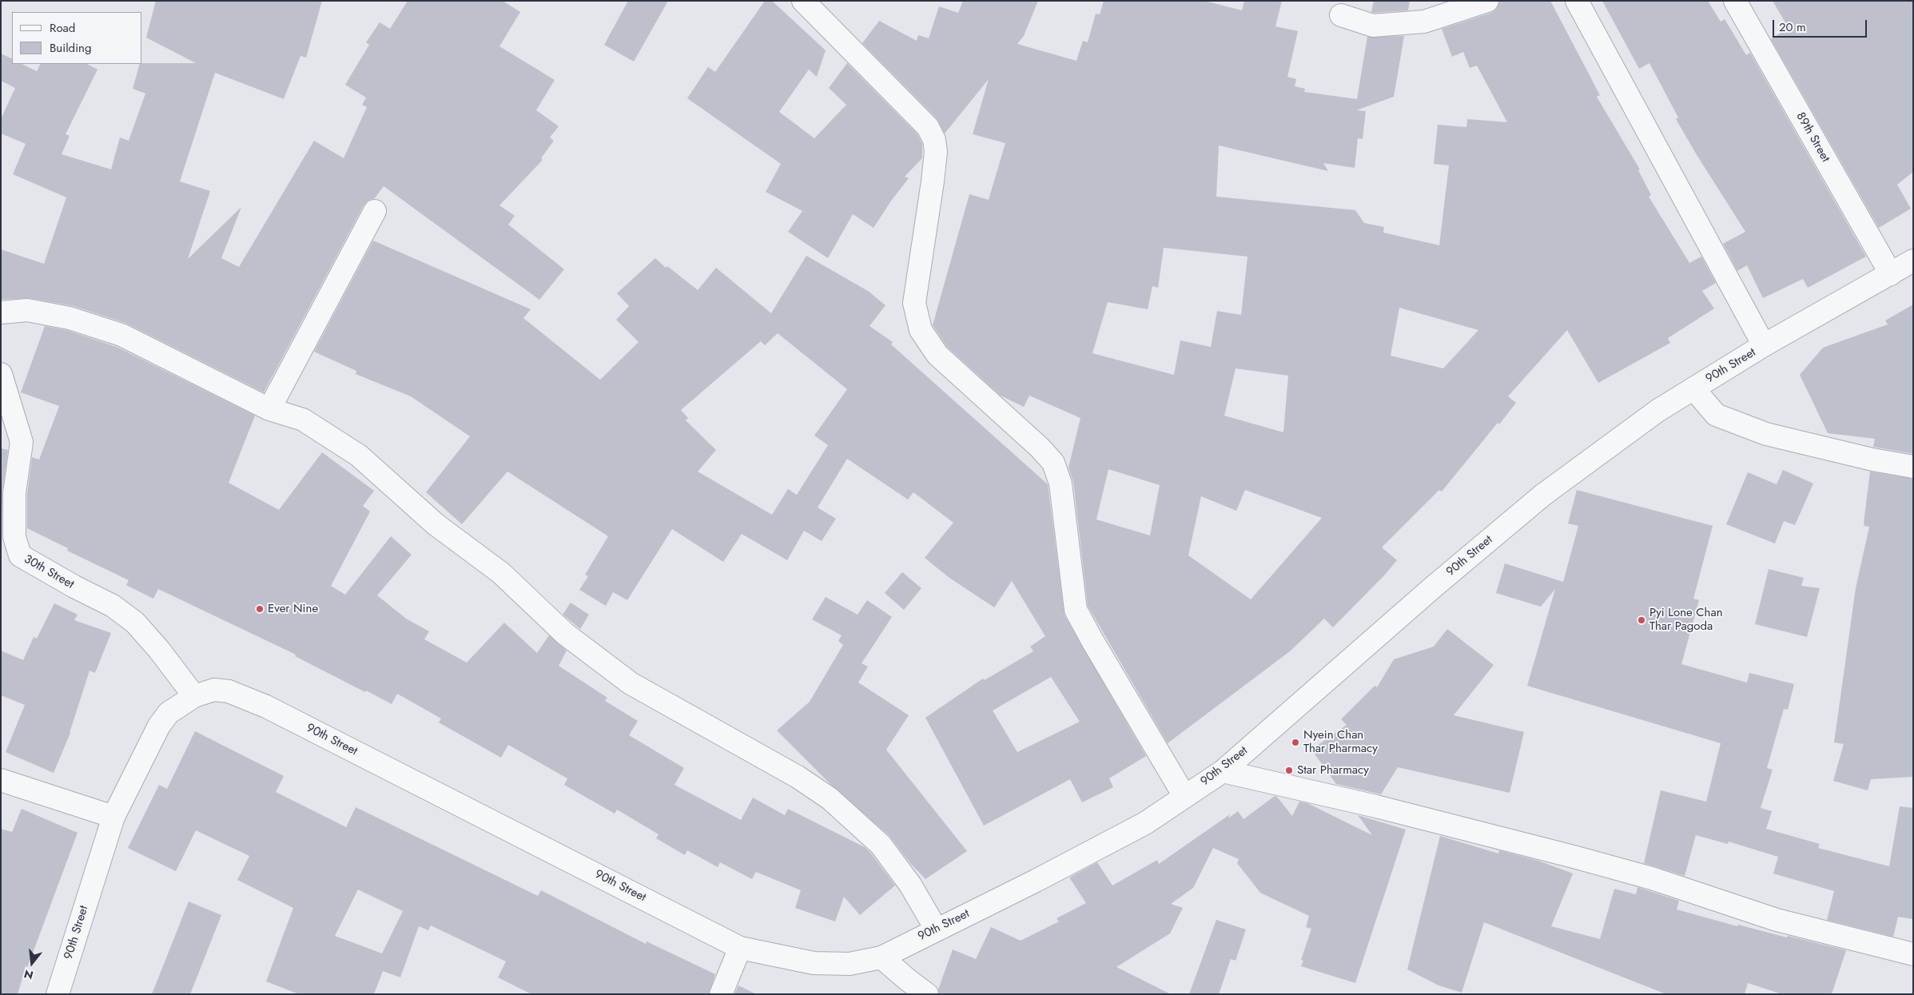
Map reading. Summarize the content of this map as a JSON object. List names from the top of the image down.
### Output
{
  "streets": {
    "street": ["89th Street", "90th Street", "30th Street"]
  },
  "crossings": [
    ["89th Street", "90th Street"],
    ["90th Street", "30th Street"]
  ],
  "places": [
    "Ever Nine",
    "Pyi Lone Chan Thar Pagoda",
    "Nyein Chan Thar Pharmacy",
    "Star Pharmacy"
  ],
  "legend": ["Road", "Building"],
  "scale_bar": "20 m",
  "north": "bottom"
}
